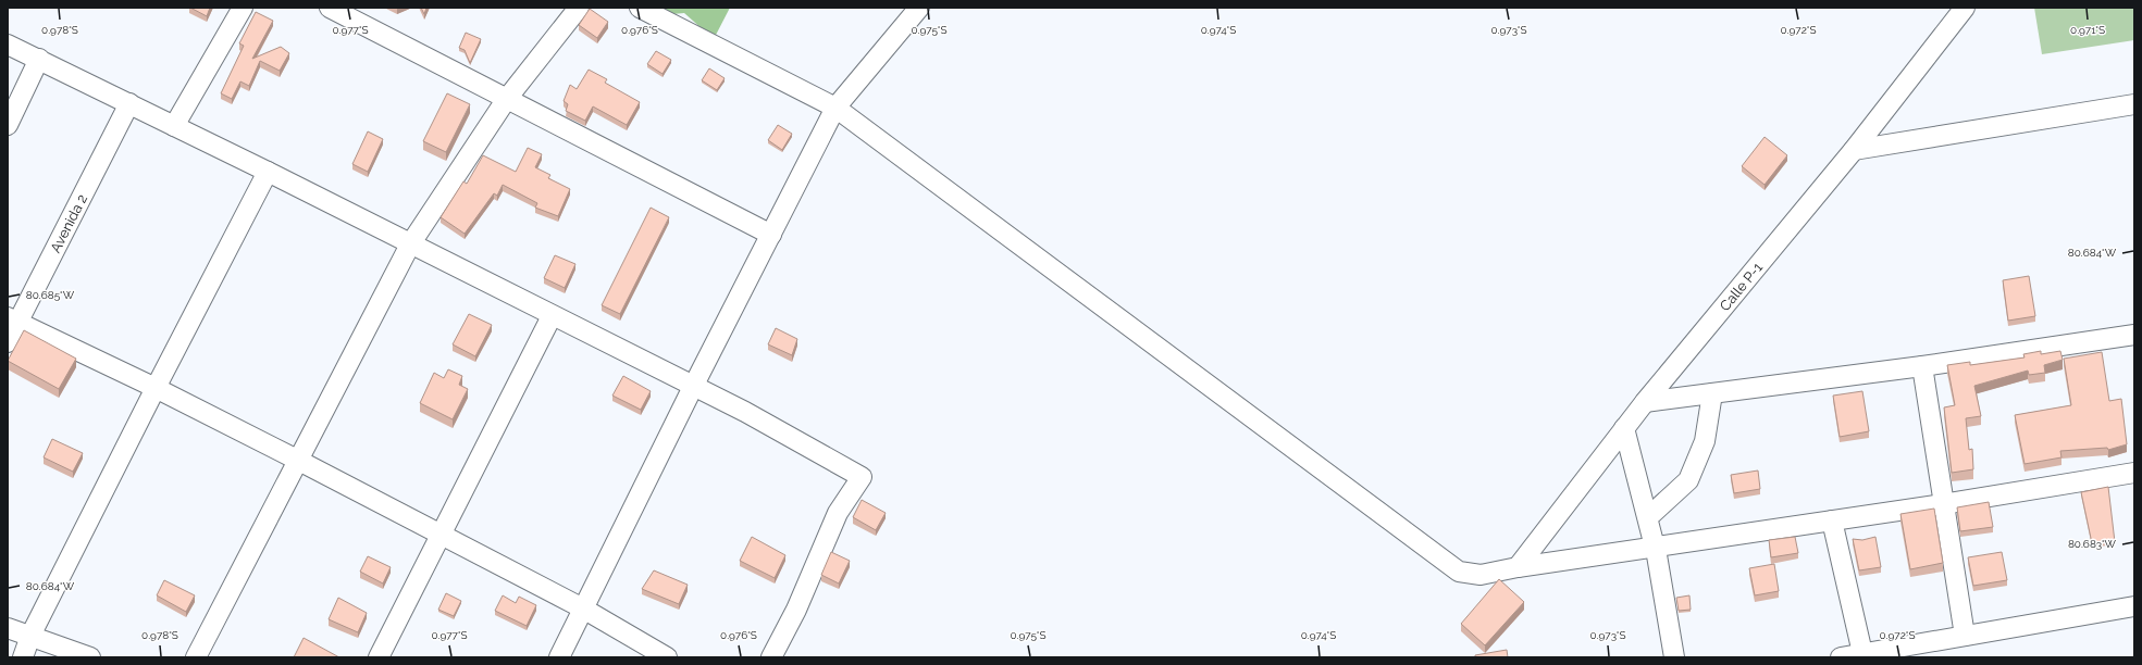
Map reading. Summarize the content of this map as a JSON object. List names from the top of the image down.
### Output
{
  "streets": {
    "street": ["Avenida 2", "Calle P-1"]
  },
  "coordinates": [
    "0.978°S",
    "0.977°S",
    "0.976°S",
    "0.975°S",
    "0.974°S",
    "0.973°S",
    "0.972°S",
    "0.971°S",
    "80.684°W",
    "80.685°W",
    "80.683°W"
  ]
}
